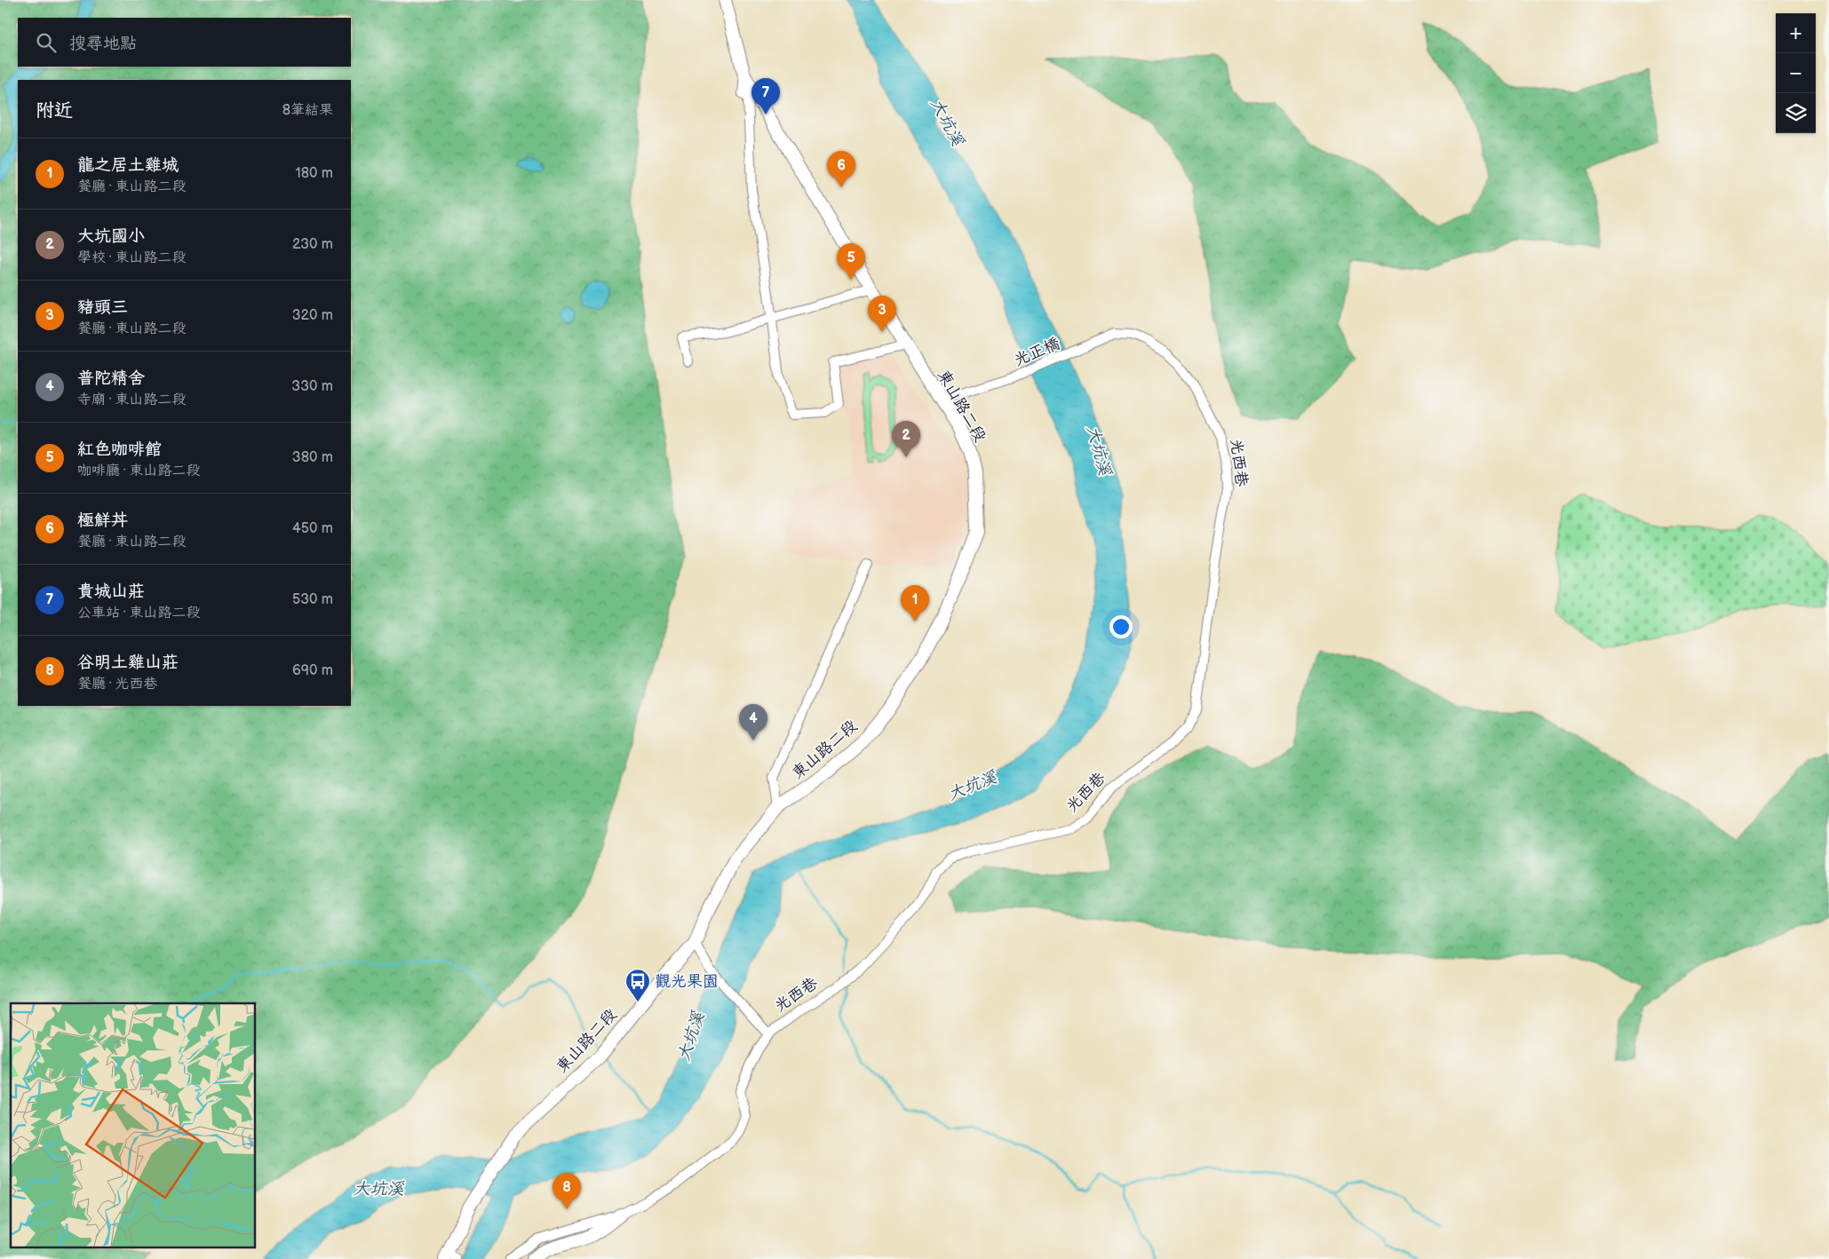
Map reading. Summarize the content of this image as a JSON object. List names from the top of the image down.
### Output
{
  "streets": {
    "main road": ["東山路二段", "光西巷"],
    "street": ["光正橋"]
  },
  "crossings": [
    ["光正橋", "東山路二段"],
    ["光正橋", "光西巷"]
  ],
  "water": ["大坑溪"],
  "places": {
    "bus stop": ["觀光果園"]
  },
  "page": {
    "map_buttons": ["+", "−"],
    "search": "搜尋地點",
    "pins": [
      "7",
      "6",
      "5",
      "3",
      "2",
      "1",
      "4",
      "8"
    ],
    "heading": ["附近", "8筆結果"],
    "list": [
      {
        "mark": "1",
        "name": "龍之居土雞城",
        "note": "餐廳 · 東山路二段",
        "value": "180 m"
      },
      {
        "mark": "2",
        "name": "大坑國小",
        "note": "學校 · 東山路二段",
        "value": "230 m"
      },
      {
        "mark": "3",
        "name": "豬頭三",
        "note": "餐廳 · 東山路二段",
        "value": "320 m"
      },
      {
        "mark": "4",
        "name": "普陀精舍",
        "note": "寺廟 · 東山路二段",
        "value": "330 m"
      },
      {
        "mark": "5",
        "name": "紅色咖啡館",
        "note": "咖啡廳 · 東山路二段",
        "value": "380 m"
      },
      {
        "mark": "6",
        "name": "極鮮丼",
        "note": "餐廳 · 東山路二段",
        "value": "450 m"
      },
      {
        "mark": "7",
        "name": "貴城山莊",
        "note": "公車站 · 東山路二段",
        "value": "530 m"
      },
      {
        "mark": "8",
        "name": "谷明土雞山莊",
        "note": "餐廳 · 光西巷",
        "value": "690 m"
      }
    ]
  }
}
